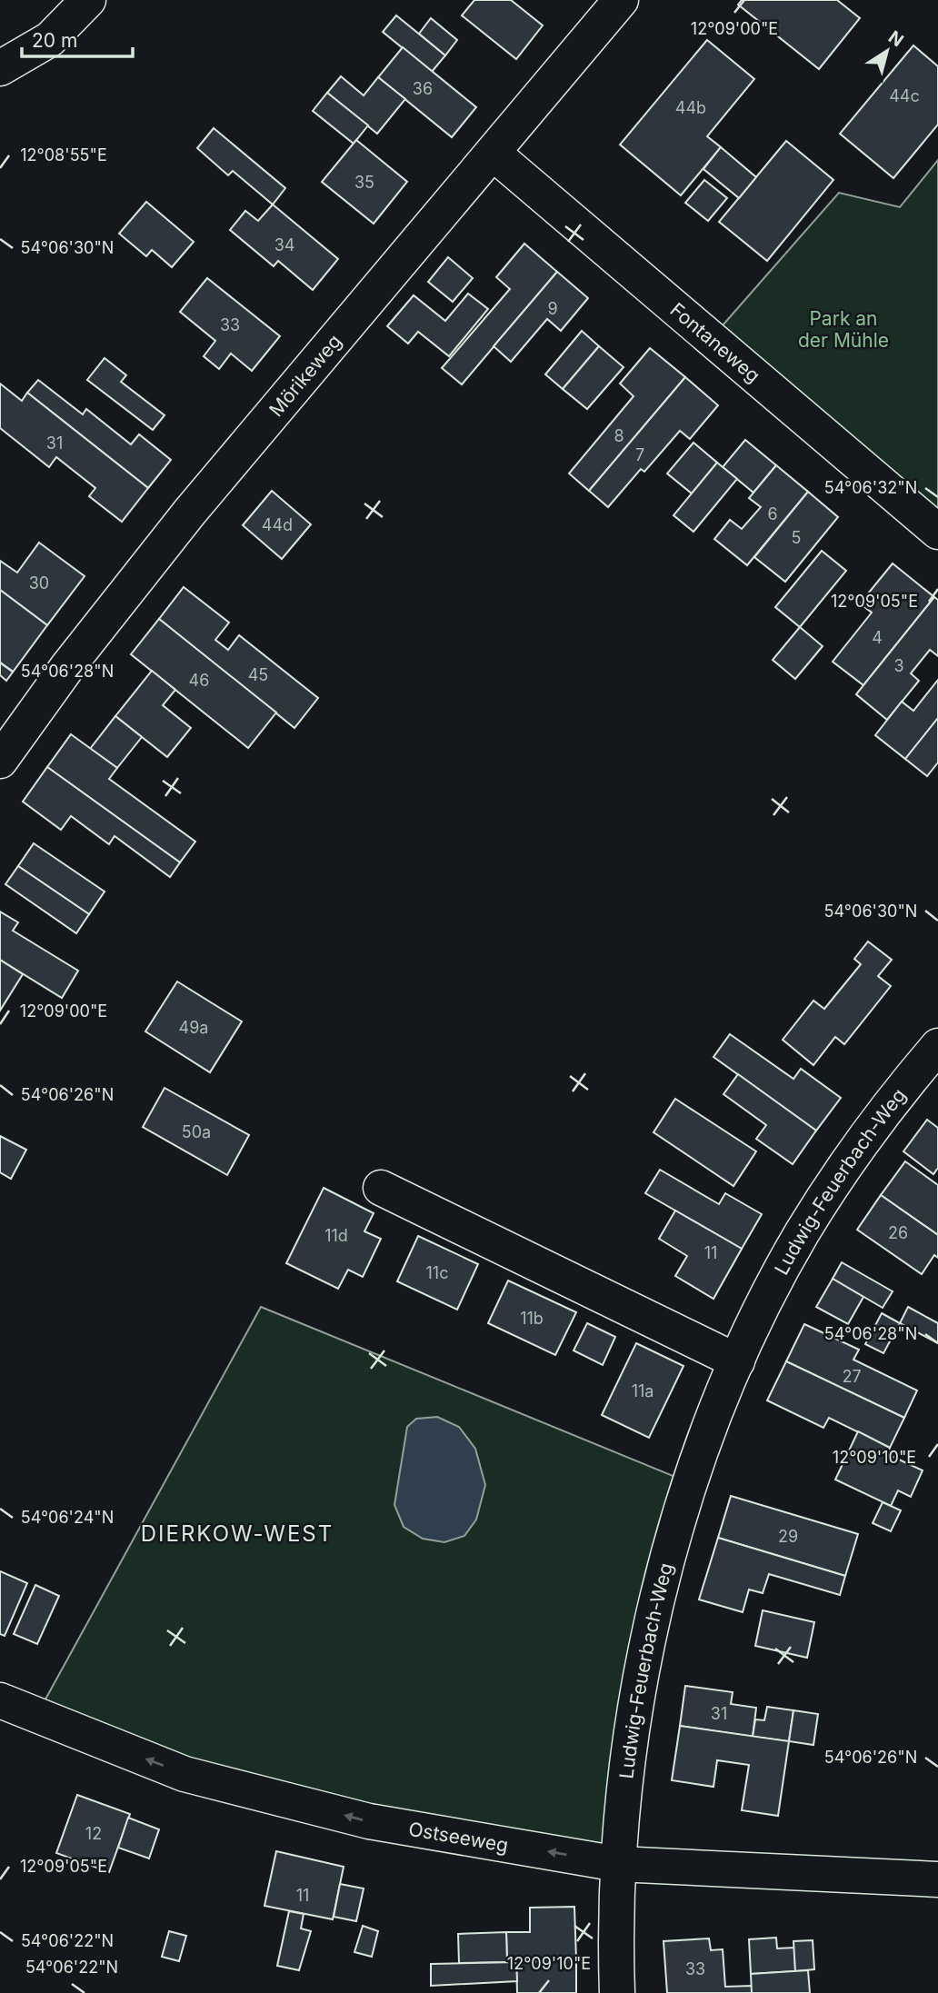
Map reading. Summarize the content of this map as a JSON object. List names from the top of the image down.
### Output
{
  "streets": {
    "street": [
      "Fontaneweg",
      "Mörikeweg",
      "Ludwig-Feuerbach-Weg",
      "Ostseeweg"
    ]
  },
  "crossings": [
    ["Fontaneweg", "Mörikeweg"],
    ["Ludwig-Feuerbach-Weg", "Ostseeweg"]
  ],
  "one_way": ["Ostseeweg"],
  "districts": ["DIERKOW-WEST"],
  "parks": ["Park an der Mühle"],
  "house_numbers": [
    "36",
    "44c",
    "44b",
    "35",
    "34",
    "9",
    "33",
    "8",
    "31",
    "7",
    "6",
    "44d",
    "5",
    "30",
    "4",
    "3",
    "45",
    "46",
    "49a",
    "50a",
    "26",
    "11d",
    "11",
    "11c",
    "11b",
    "27",
    "11a",
    "29",
    "31",
    "12",
    "11",
    "33"
  ],
  "scale_bar": "20 m",
  "north": "top right",
  "coordinates": [
    "12°09'00\"E",
    "12°08'55\"E",
    "54°06'30\"N",
    "54°06'32\"N",
    "12°09'05\"E",
    "54°06'28\"N",
    "54°06'26\"N",
    "12°09'10\"E",
    "54°06'24\"N",
    "54°06'22\"N"
  ]
}
